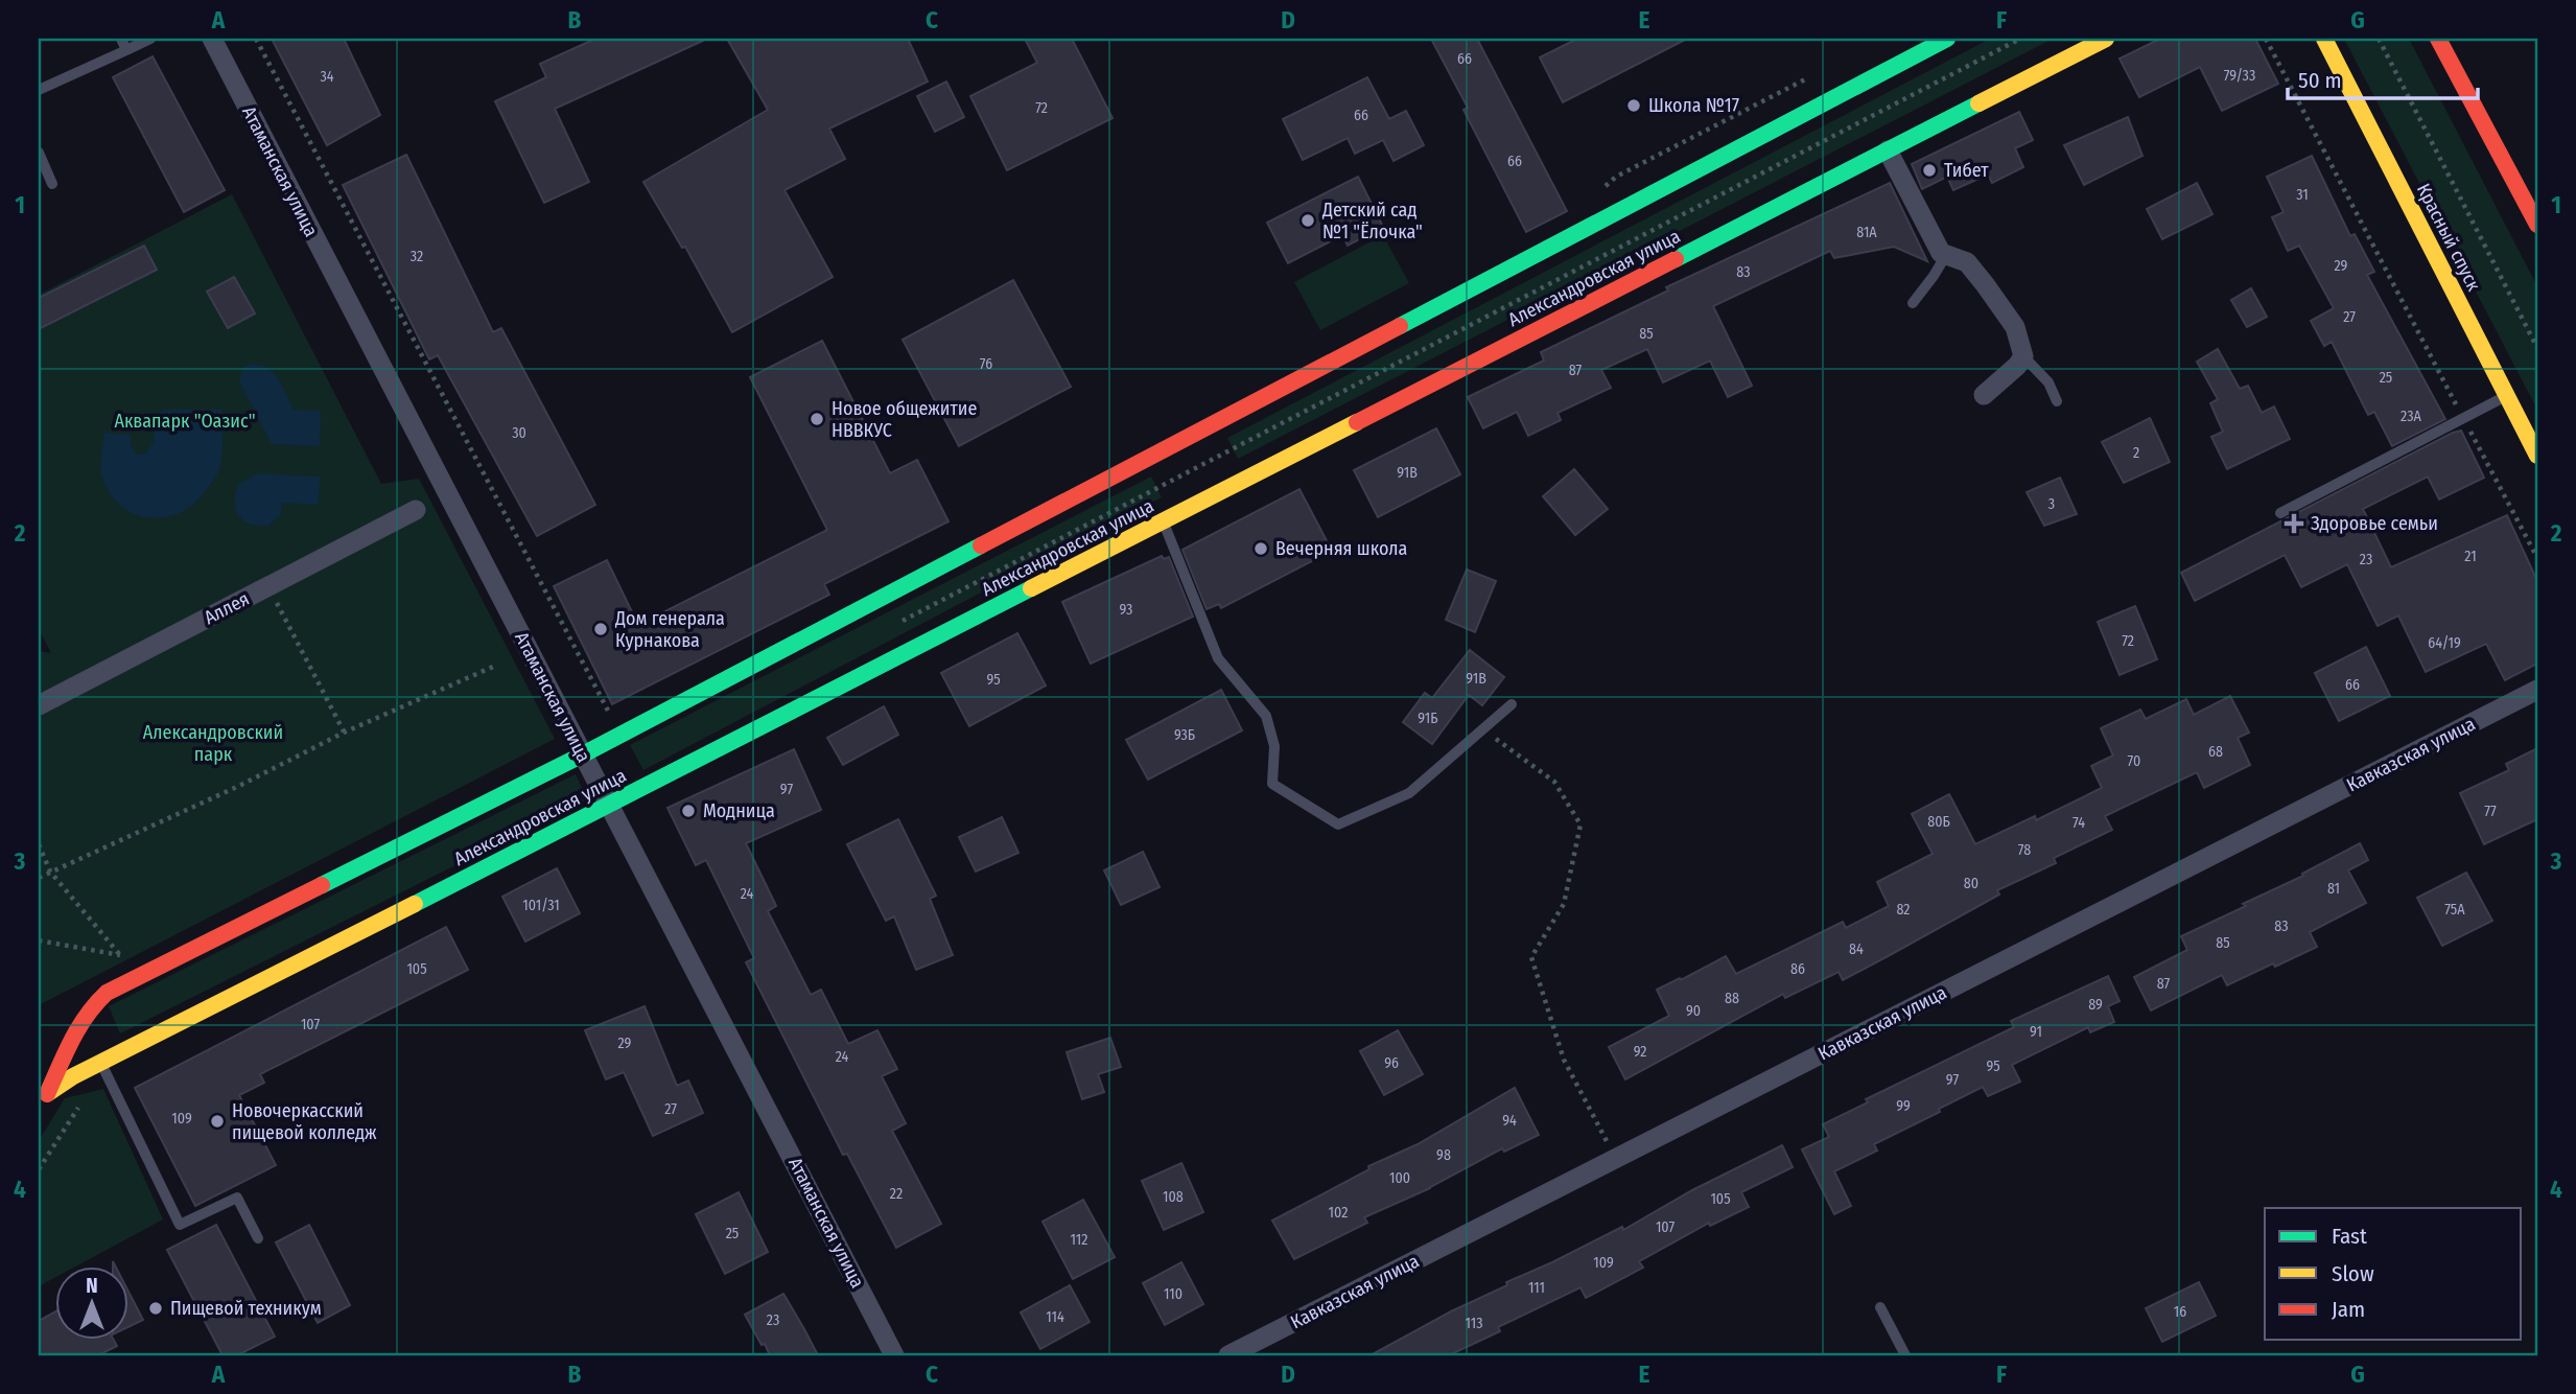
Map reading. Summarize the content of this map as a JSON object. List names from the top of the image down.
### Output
{
  "streets": {
    "street": [
      "Атаманская улица",
      "Красный спуск",
      "Александровская улица",
      "Аллея",
      "Кавказская улица"
    ]
  },
  "crossings": [
    ["Атаманская улица", "Александровская улица"]
  ],
  "parks": ["Аквапарк \"Оазис\"", "Александровский парк"],
  "places": {
    "other": [
      "Школа №17",
      "Тибет",
      "Детский сад №1 \"Ёлочка\"",
      "Новое общежитие НВВКУС",
      "Вечерняя школа",
      "Дом генерала Курнакова",
      "Модница",
      "Новочеркасский пищевой колледж",
      "Пищевой техникум"
    ],
    "health": ["Здоровье семьи"]
  },
  "house_numbers": [
    "66",
    "79/33",
    "34",
    "72",
    "66",
    "66",
    "31",
    "81А",
    "32",
    "29",
    "83",
    "27",
    "85",
    "76",
    "87",
    "25",
    "23А",
    "30",
    "2",
    "91В",
    "3",
    "21",
    "23",
    "93",
    "72",
    "64/19",
    "91В",
    "95",
    "66",
    "91Б",
    "93Б",
    "68",
    "70",
    "97",
    "77",
    "80Б",
    "74",
    "78",
    "80",
    "81",
    "24",
    "101/31",
    "82",
    "75А",
    "83",
    "85",
    "84",
    "105",
    "86",
    "87",
    "88",
    "89",
    "90",
    "107",
    "91",
    "29",
    "92",
    "24",
    "96",
    "95",
    "97",
    "99",
    "27",
    "109",
    "94",
    "98",
    "100",
    "22",
    "108",
    "105",
    "102",
    "107",
    "25",
    "112",
    "109",
    "111",
    "110",
    "16",
    "114",
    "23",
    "113"
  ],
  "legend": ["Fast", "Slow", "Jam"],
  "scale_bar": "50 m",
  "north": "top",
  "grid": {
    "columns": [
      "A",
      "B",
      "C",
      "D",
      "E",
      "F",
      "G"
    ],
    "rows": [
      "1",
      "2",
      "3",
      "4"
    ]
  }
}
